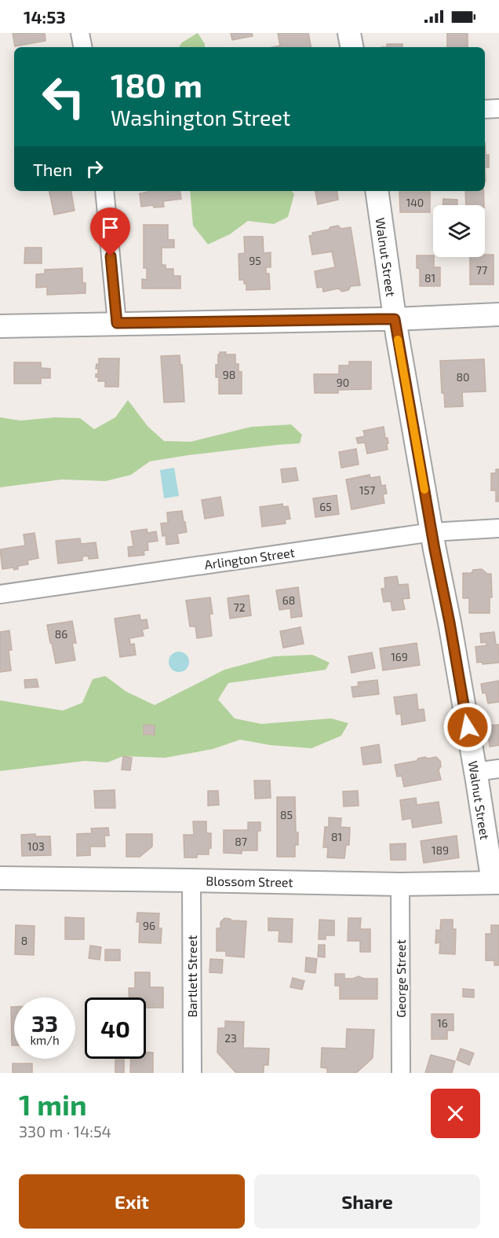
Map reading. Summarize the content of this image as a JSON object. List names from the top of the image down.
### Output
{
  "streets": {
    "street": [
      "Walnut Street",
      "Arlington Street",
      "Blossom Street",
      "Bartlett Street",
      "George Street"
    ]
  },
  "crossings": [
    ["Walnut Street", "Arlington Street"],
    ["Walnut Street", "Blossom Street"],
    ["Blossom Street", "Bartlett Street"],
    ["Blossom Street", "George Street"]
  ],
  "house_numbers": [
    "140",
    "95",
    "77",
    "81",
    "98",
    "80",
    "90",
    "157",
    "65",
    "68",
    "72",
    "86",
    "169",
    "85",
    "81",
    "87",
    "103",
    "189",
    "96",
    "8",
    "16",
    "23"
  ],
  "page": {
    "status": "14:53",
    "turn": ["180 m", "Washington Street"],
    "then": "Then",
    "speed": "33 km/h",
    "limit": "40",
    "heading": ["1 min", "330 m · 14:54"],
    "buttons": ["Exit", "Share"]
  }
}
